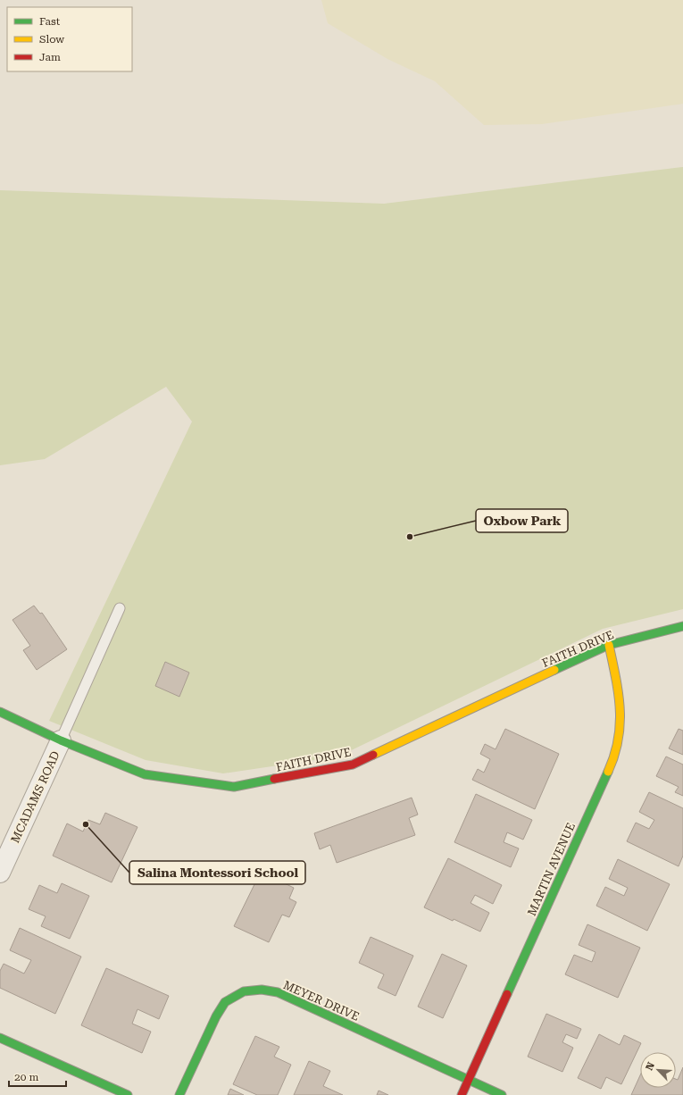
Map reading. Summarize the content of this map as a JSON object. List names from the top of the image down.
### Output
{
  "streets": {
    "street": [
      "FAITH DRIVE",
      "MCADAMS ROAD",
      "MARTIN AVENUE",
      "MEYER DRIVE"
    ]
  },
  "crossings": [
    ["FAITH DRIVE", "MCADAMS ROAD"],
    ["FAITH DRIVE", "MARTIN AVENUE"],
    ["MARTIN AVENUE", "MEYER DRIVE"]
  ],
  "places": ["Oxbow Park", "Salina Montessori School"],
  "legend": ["Fast", "Slow", "Jam"],
  "scale_bar": "20 m",
  "north": "top left"
}
